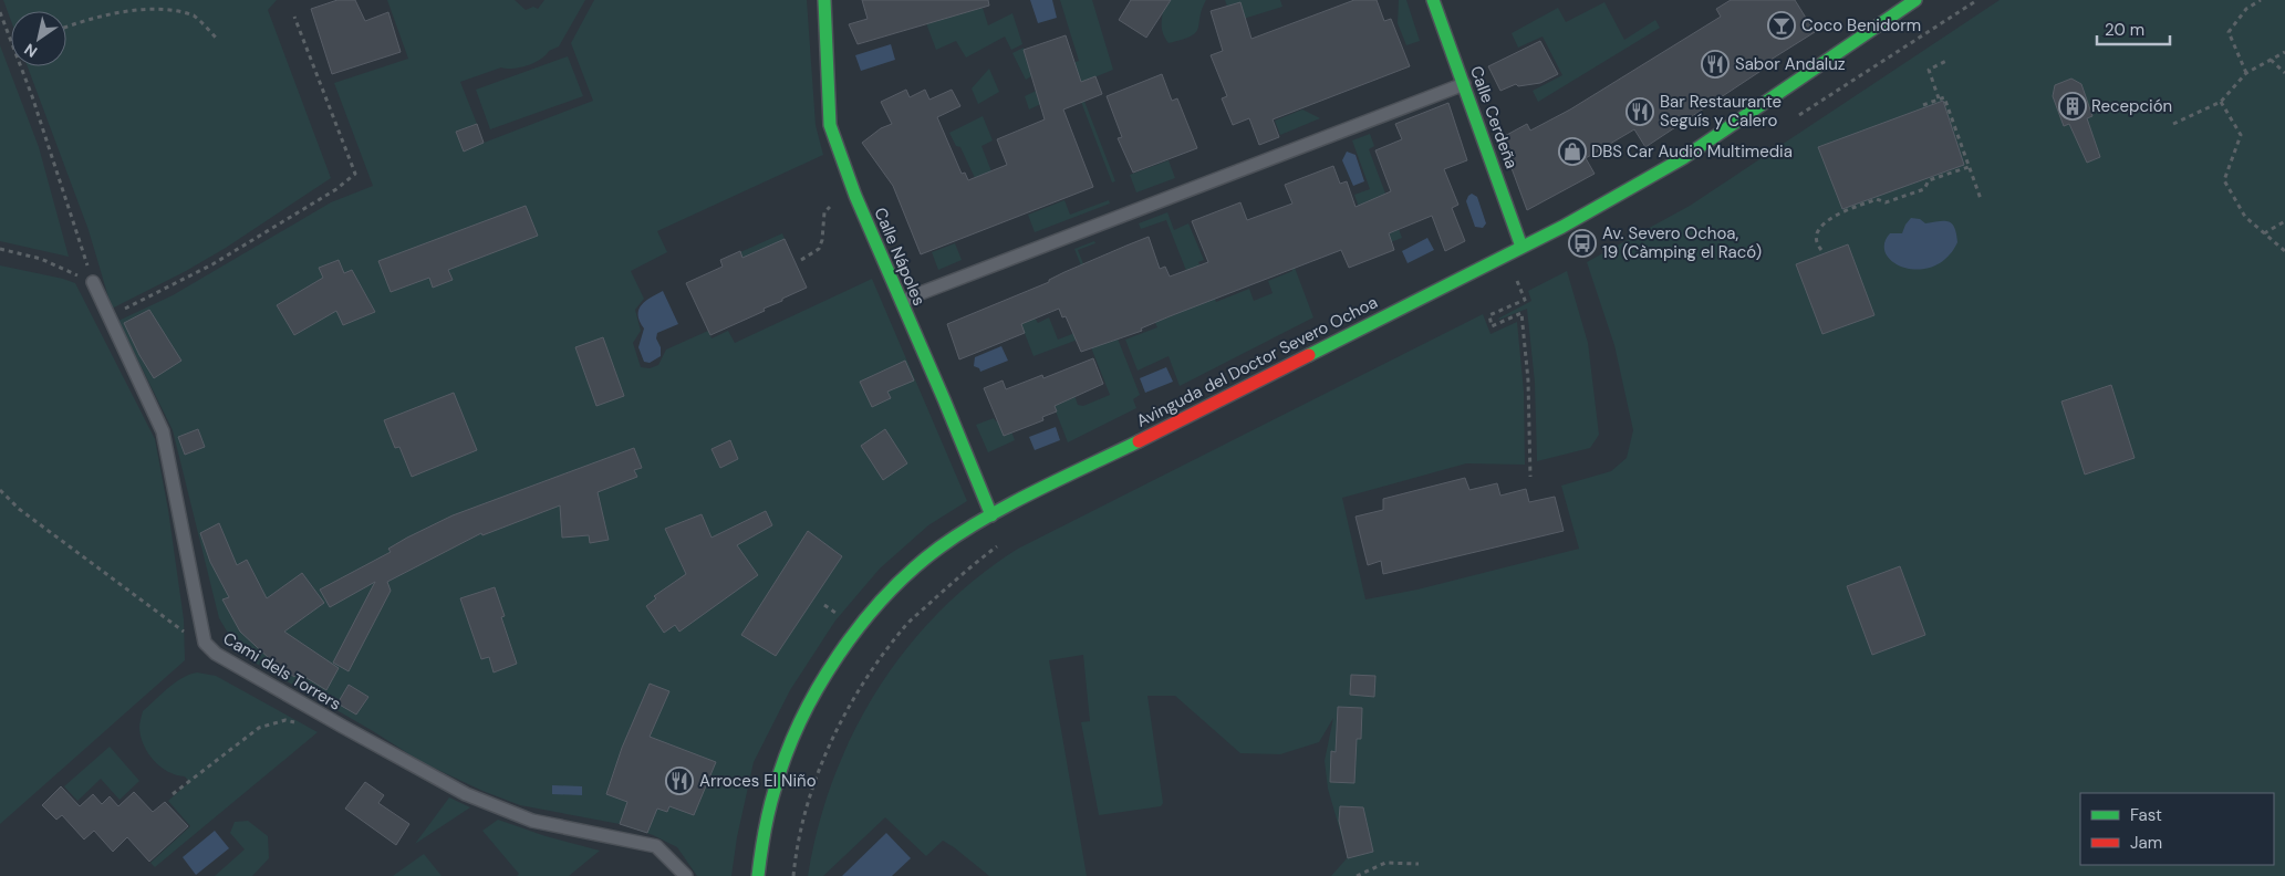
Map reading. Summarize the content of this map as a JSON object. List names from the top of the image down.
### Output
{
  "streets": {
    "street": ["Calle Cerdeña", "Calle Nápoles", "Avinguda del Doctor Severo Ochoa"],
    "lane": ["Cami dels Torrers"]
  },
  "crossings": [
    ["Calle Cerdeña", "Avinguda del Doctor Severo Ochoa"],
    ["Calle Nápoles", "Avinguda del Doctor Severo Ochoa"]
  ],
  "places": {
    "bar": ["Coco Benidorm"],
    "restaurant": ["Sabor Andaluz", "Bar Restaurante Seguís y Calero", "Arroces El Niño"],
    "building": ["Recepción"],
    "shop": ["DBS Car Audio Multimedia"],
    "bus stop": ["Av. Severo Ochoa, 19 (Càmping el Racó)"]
  },
  "legend": ["Fast", "Jam"],
  "scale_bar": "20 m",
  "north": "bottom left"
}
